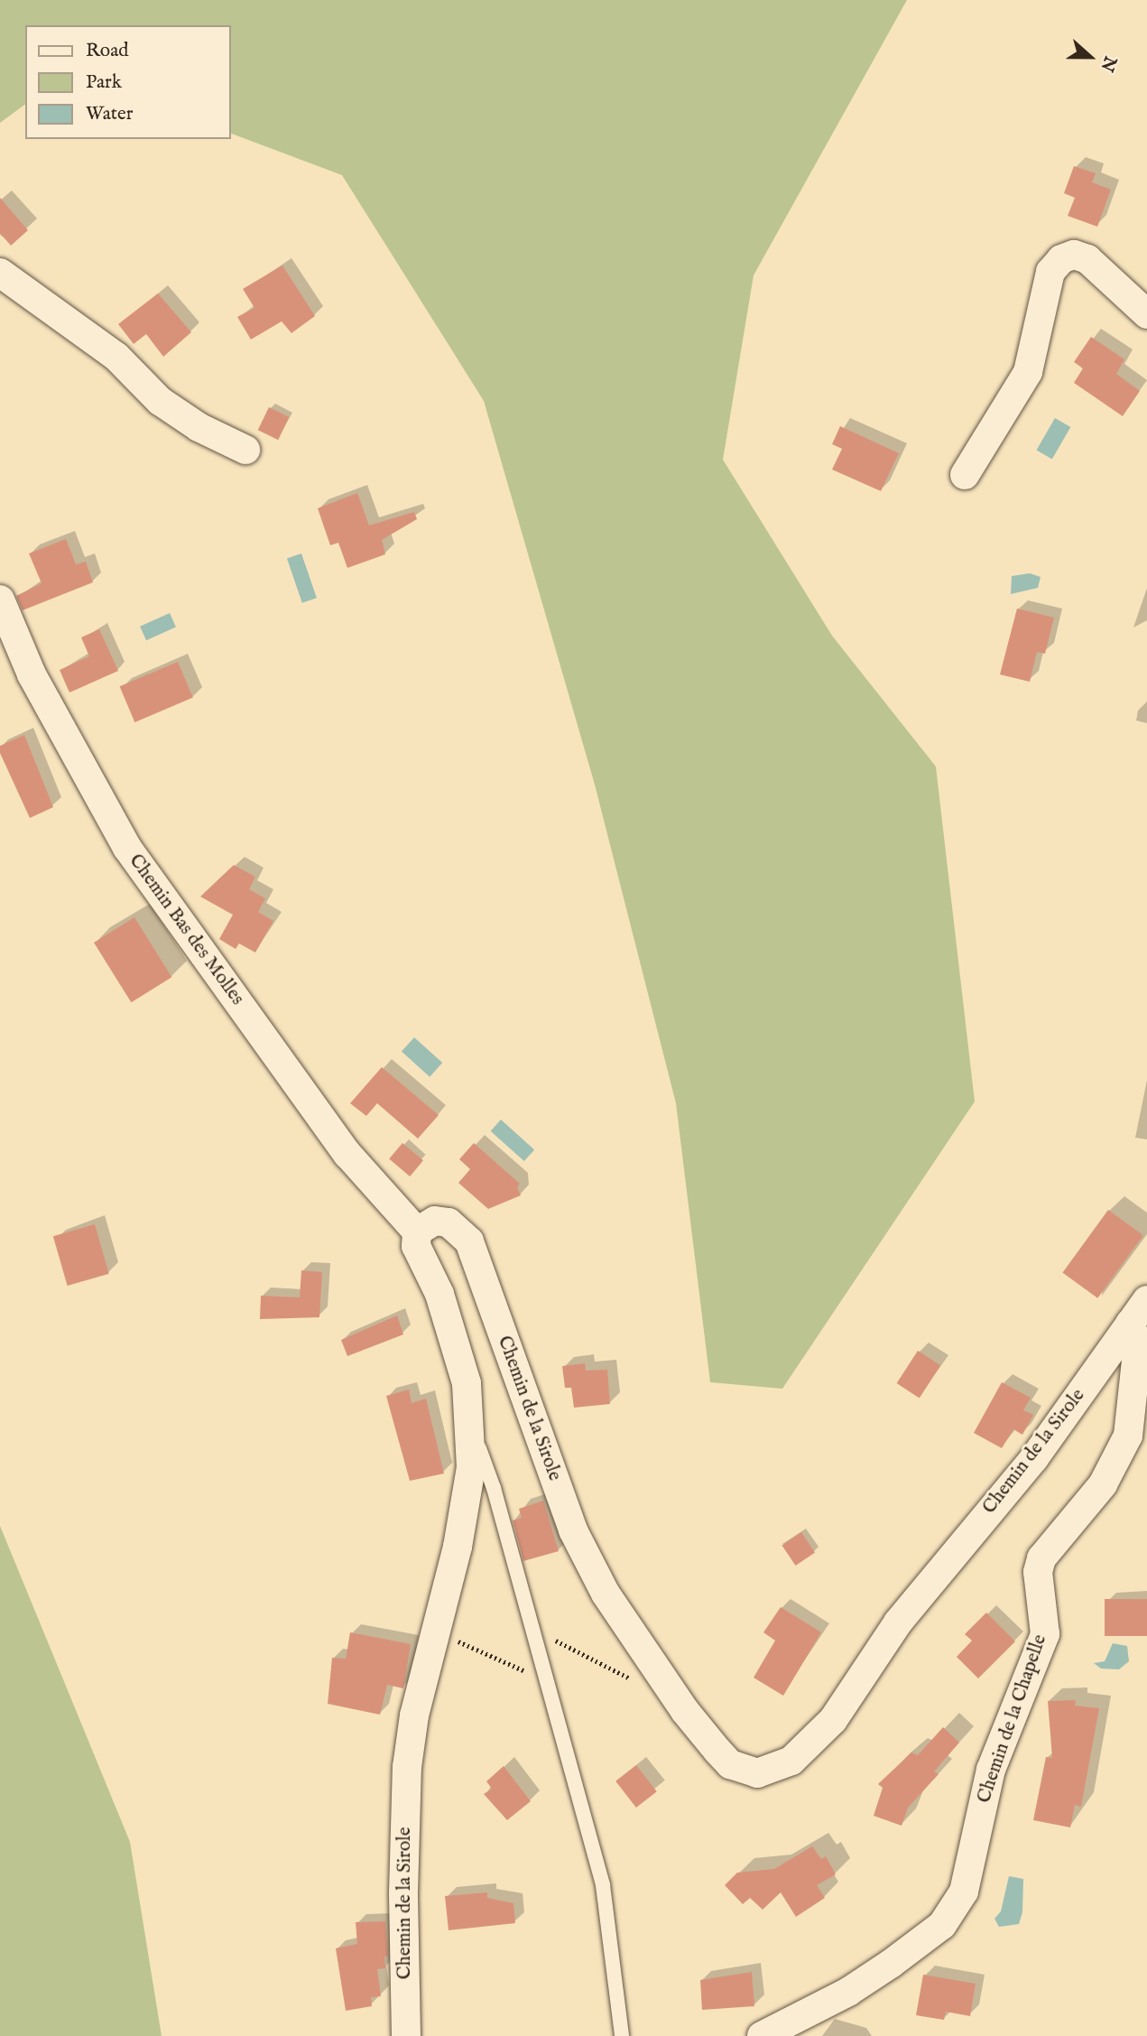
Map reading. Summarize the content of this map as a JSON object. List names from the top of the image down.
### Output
{
  "streets": {
    "street": ["Chemin Bas des Molles", "Chemin de la Sirole", "Chemin de la Chapelle"]
  },
  "crossings": [
    ["Chemin Bas des Molles", "Chemin de la Sirole"],
    ["Chemin de la Sirole", "Chemin de la Chapelle"]
  ],
  "legend": ["Road", "Park", "Water"],
  "north": "right"
}
